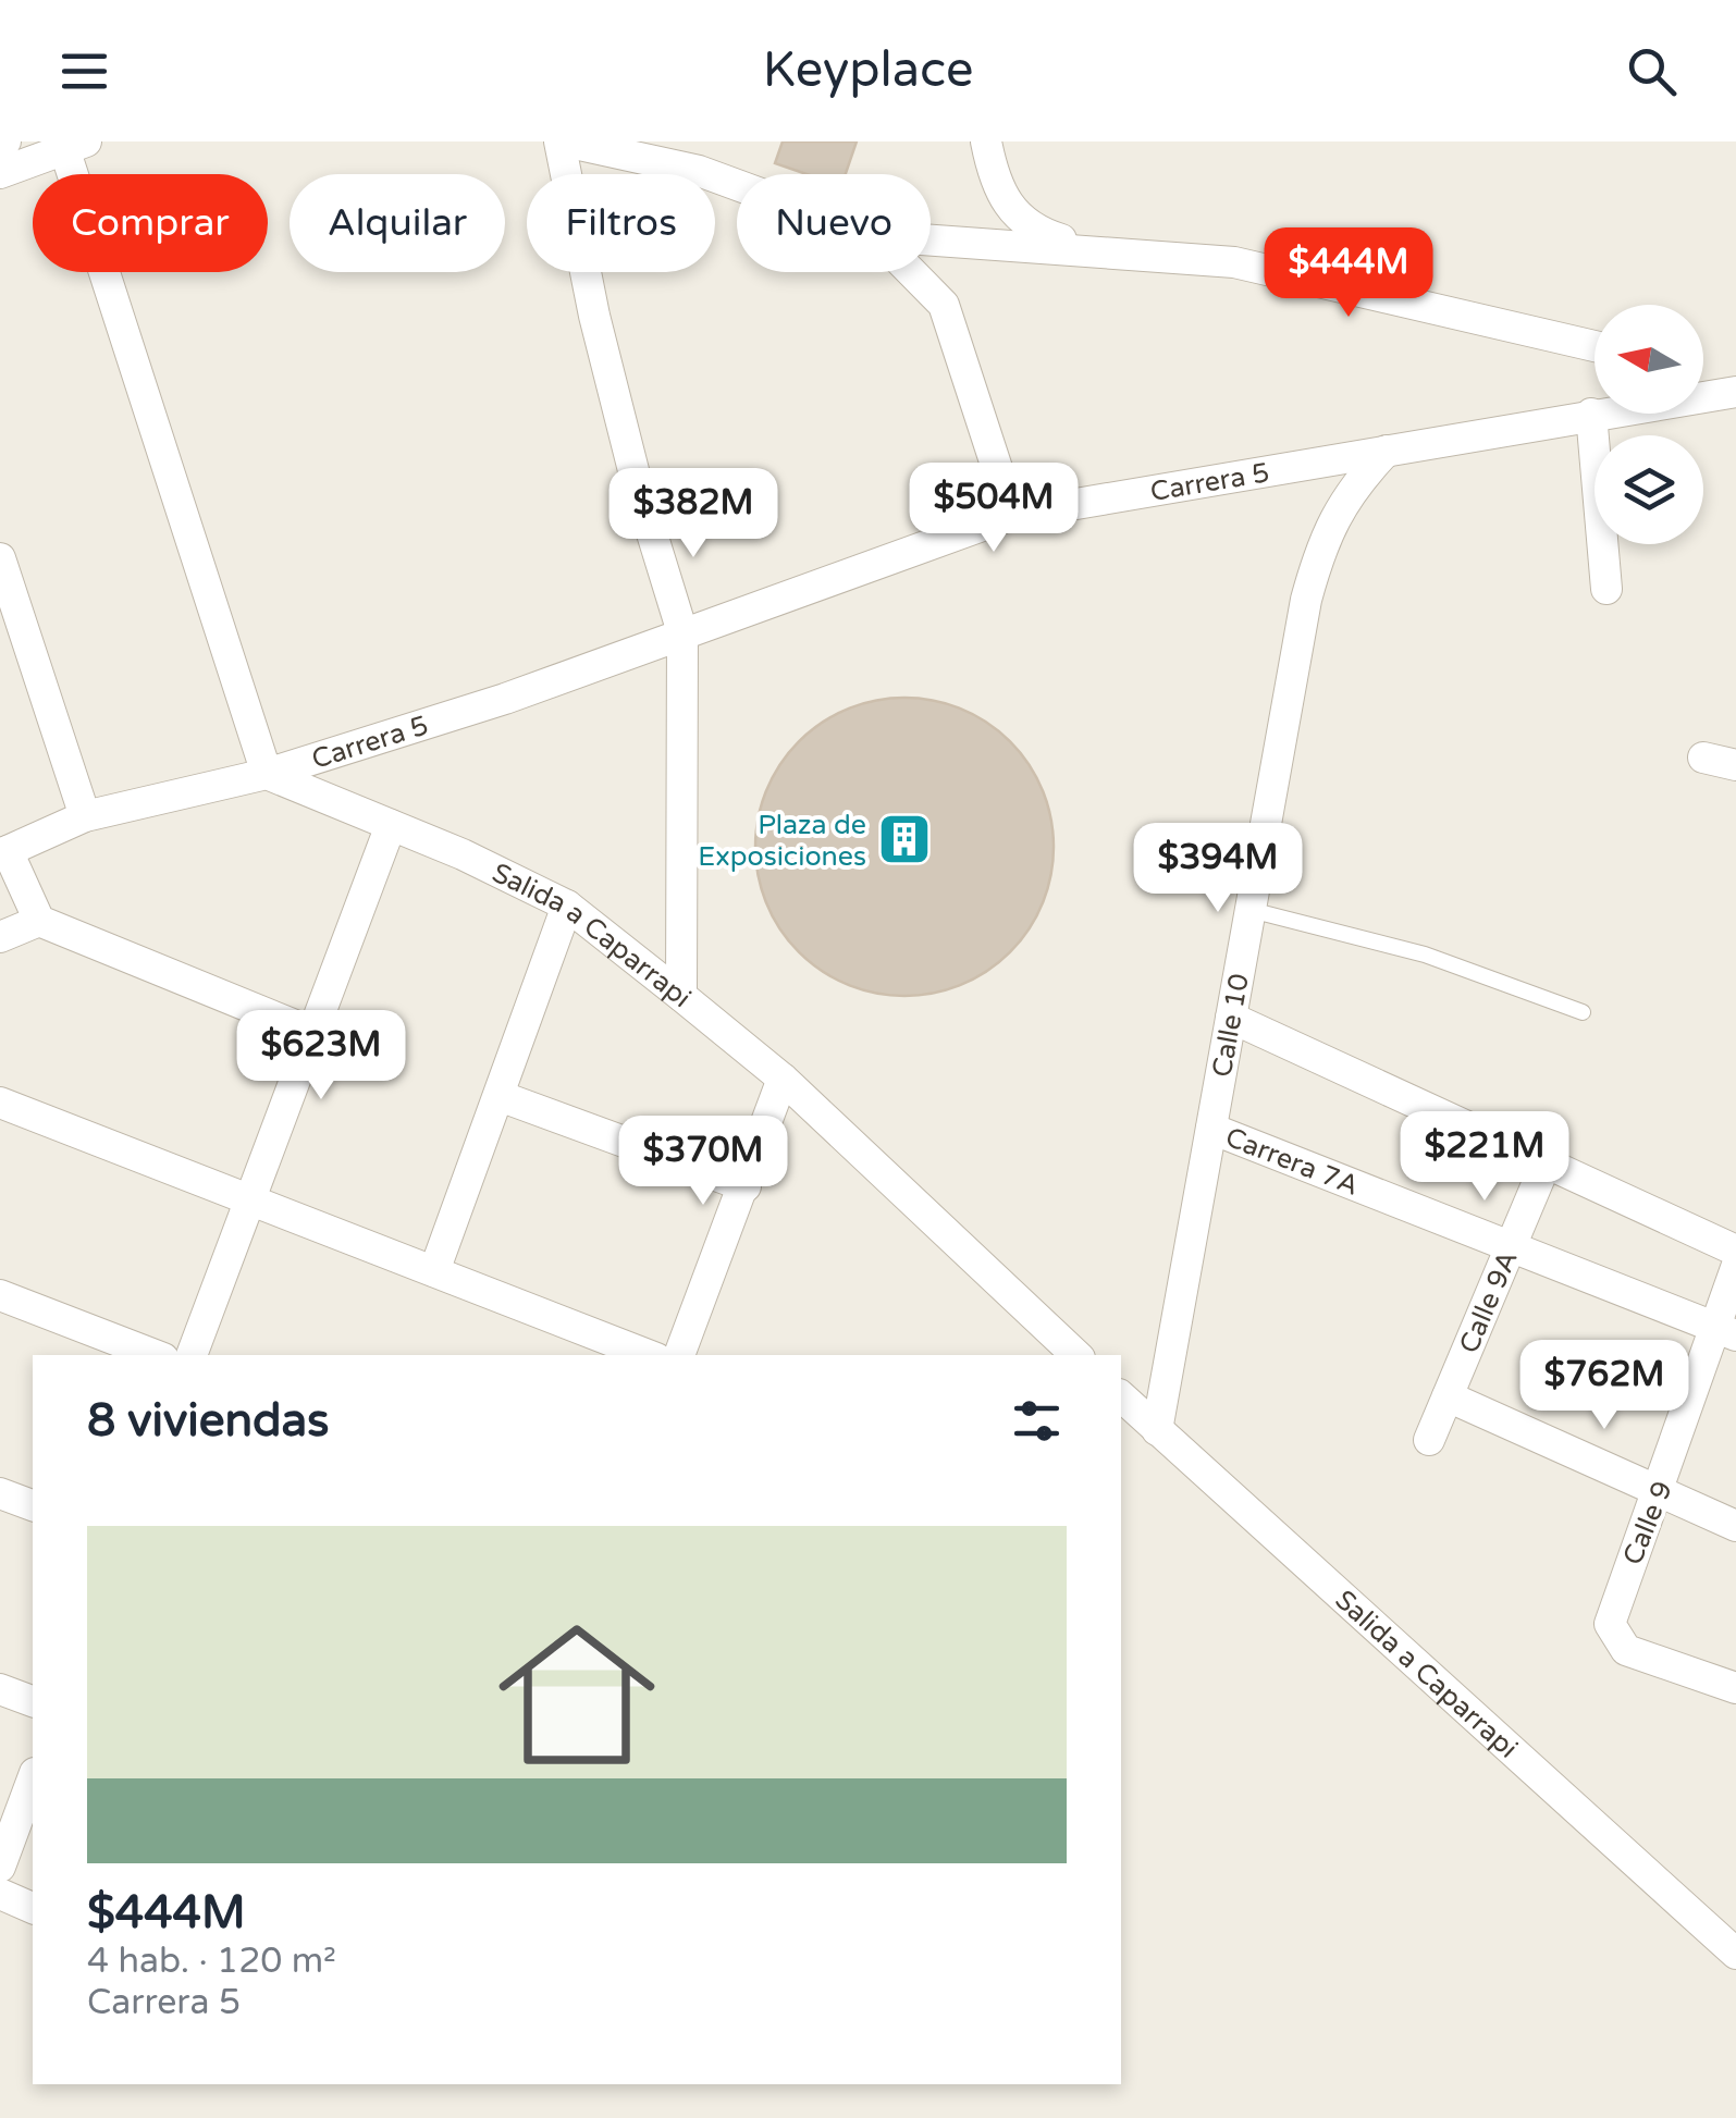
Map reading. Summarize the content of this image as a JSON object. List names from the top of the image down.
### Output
{
  "streets": {
    "street": [
      "Carrera 5",
      "Salida a Caparrapi",
      "Calle 10",
      "Carrera 7A",
      "Calle 9A",
      "Calle 9"
    ]
  },
  "crossings": [
    ["Carrera 5", "Salida a Caparrapi"],
    ["Carrera 5", "Calle 10"],
    ["Salida a Caparrapi", "Calle 10"],
    ["Calle 10", "Carrera 7A"],
    ["Carrera 7A", "Calle 9A"],
    ["Carrera 7A", "Calle 9"]
  ],
  "places": {
    "building": ["Plaza de Exposiciones"]
  },
  "north": "left",
  "page": {
    "header": "Keyplace",
    "chip": [
      "Comprar",
      "Alquilar",
      "Filtros",
      "Nuevo"
    ],
    "price": [
      "$444M",
      "$504M",
      "$382M",
      "$394M",
      "$623M",
      "$221M",
      "$370M",
      "$762M"
    ],
    "heading": "8 viviendas",
    "list": [
      {
        "name": "$444M",
        "note": "4 hab. · 120 m² · Carrera 5"
      }
    ]
  }
}
